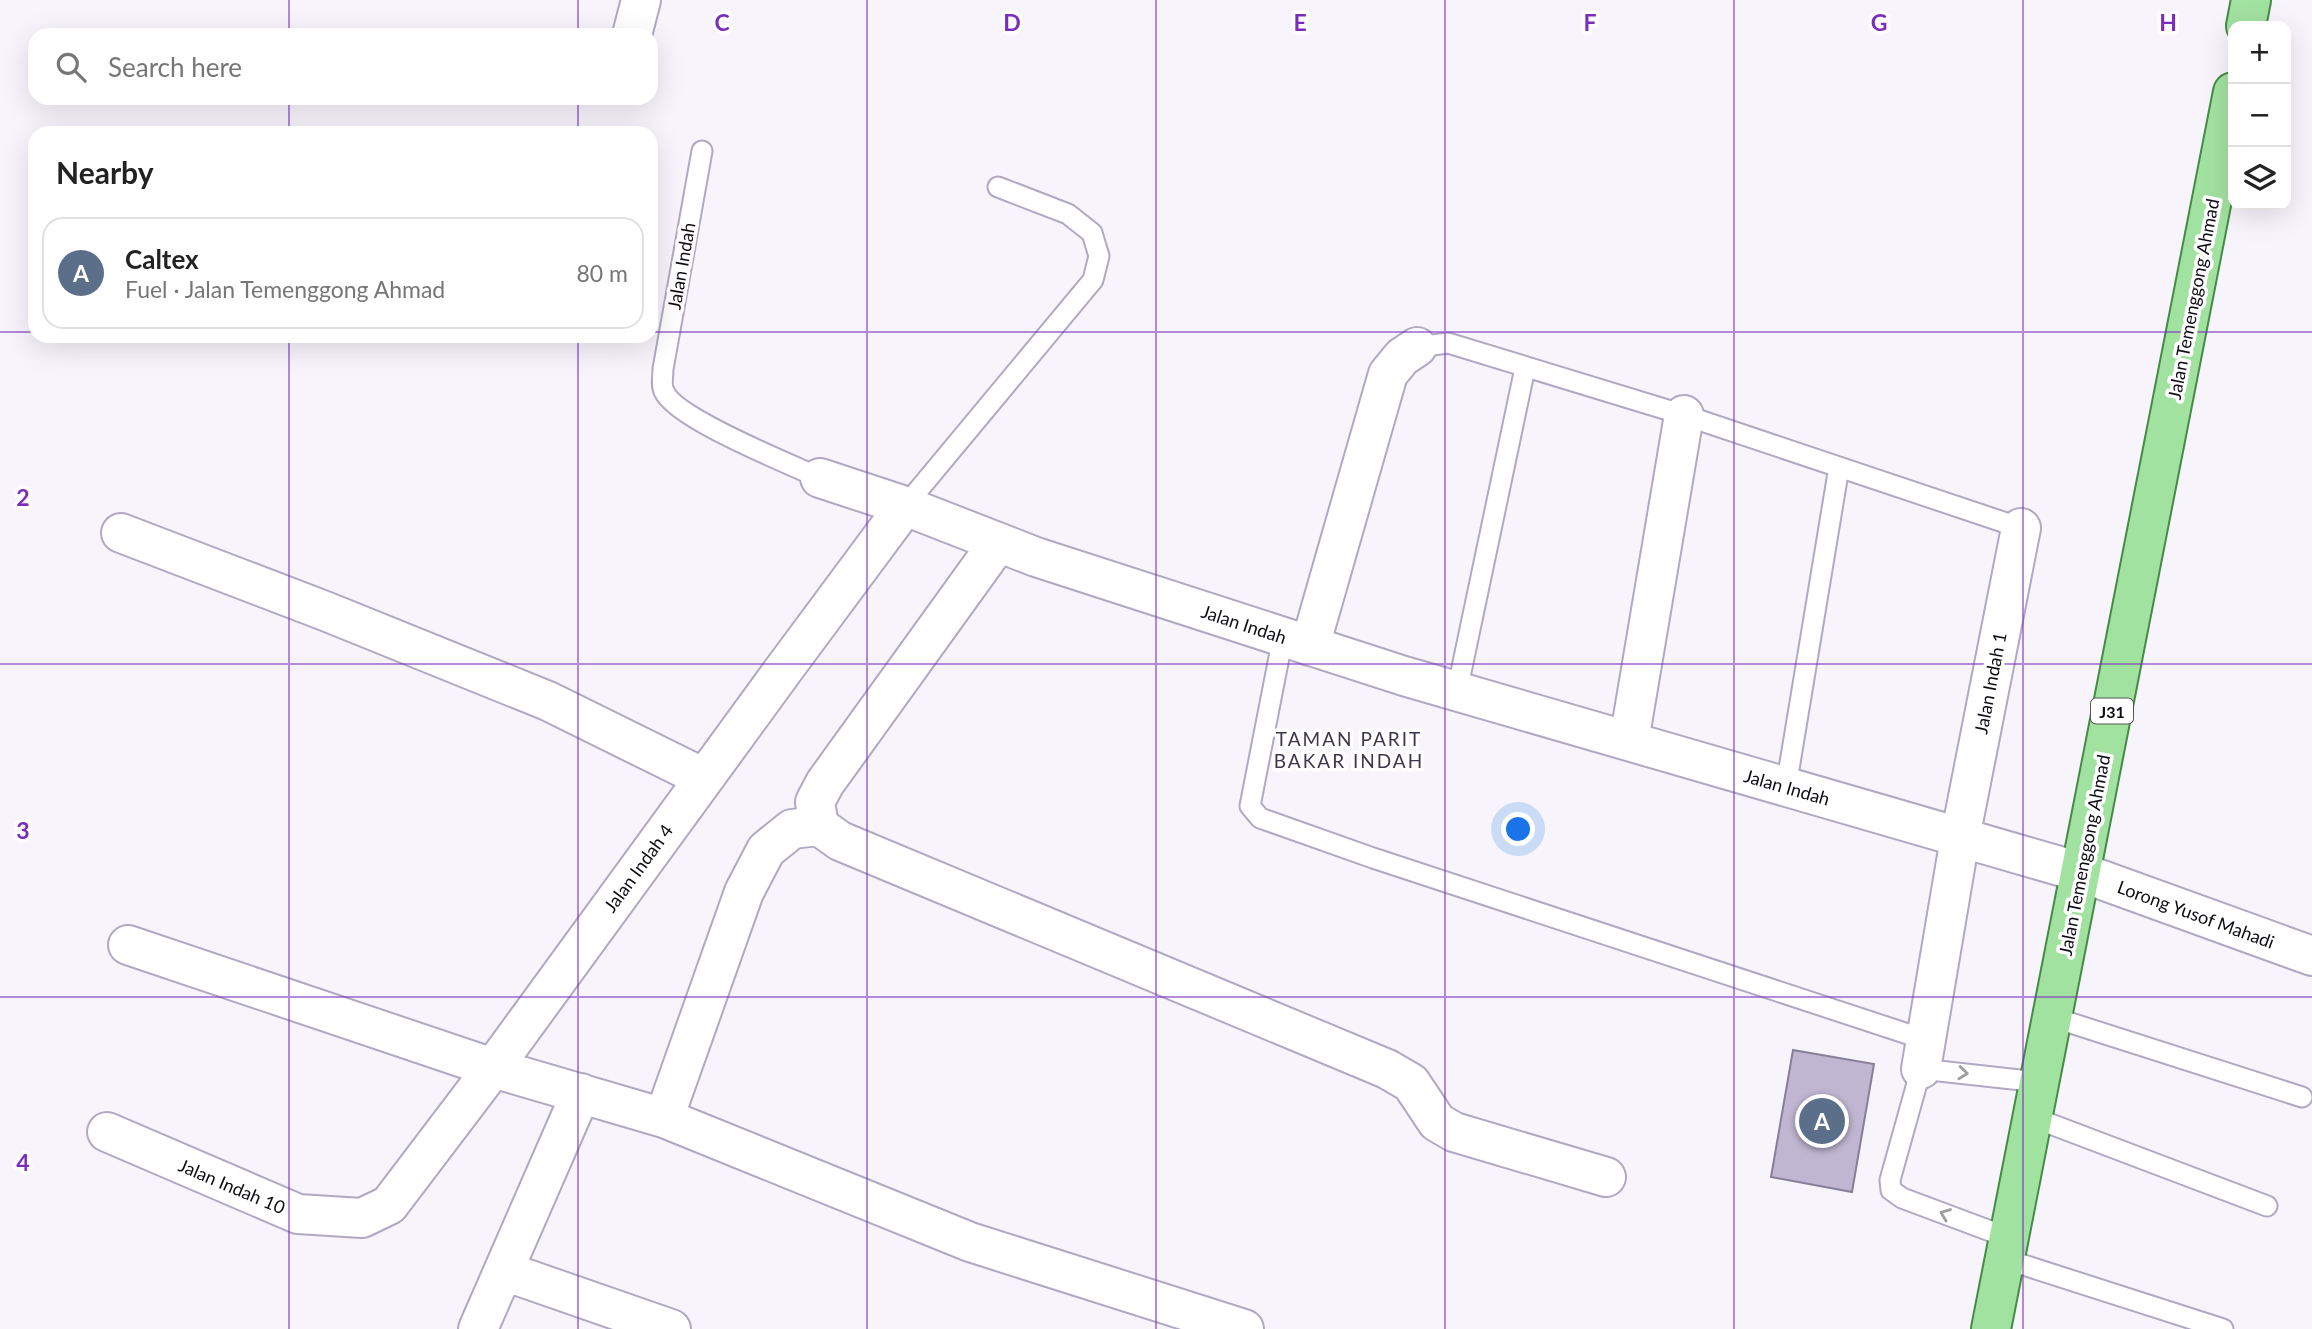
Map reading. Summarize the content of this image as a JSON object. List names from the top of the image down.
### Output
{
  "streets": {
    "main road": ["Jalan Temenggong Ahmad", "J31"],
    "street": [
      "Jalan Indah",
      "Jalan Indah 1",
      "Jalan Indah 4",
      "Lorong Yusof Mahadi",
      "Jalan Indah 10"
    ]
  },
  "crossings": [
    ["Jalan Indah", "Jalan Temenggong Ahmad"],
    ["Jalan Indah", "Jalan Indah 1"],
    ["Jalan Indah", "Jalan Indah 4"],
    ["Jalan Indah", "Lorong Yusof Mahadi"],
    ["Jalan Temenggong Ahmad", "Lorong Yusof Mahadi"],
    ["Jalan Indah 4", "Jalan Indah 10"]
  ],
  "districts": ["TAMAN PARIT BAKAR INDAH"],
  "page": {
    "map_buttons": ["+", "−"],
    "search": "Search here",
    "heading": "Nearby",
    "list": [
      {
        "mark": "A",
        "name": "Caltex",
        "note": "Fuel · Jalan Temenggong Ahmad",
        "value": "80 m"
      }
    ],
    "pins": "A"
  },
  "grid": {
    "columns": [
      "C",
      "D",
      "E",
      "F",
      "G",
      "H"
    ],
    "rows": ["2", "3", "4"]
  }
}
